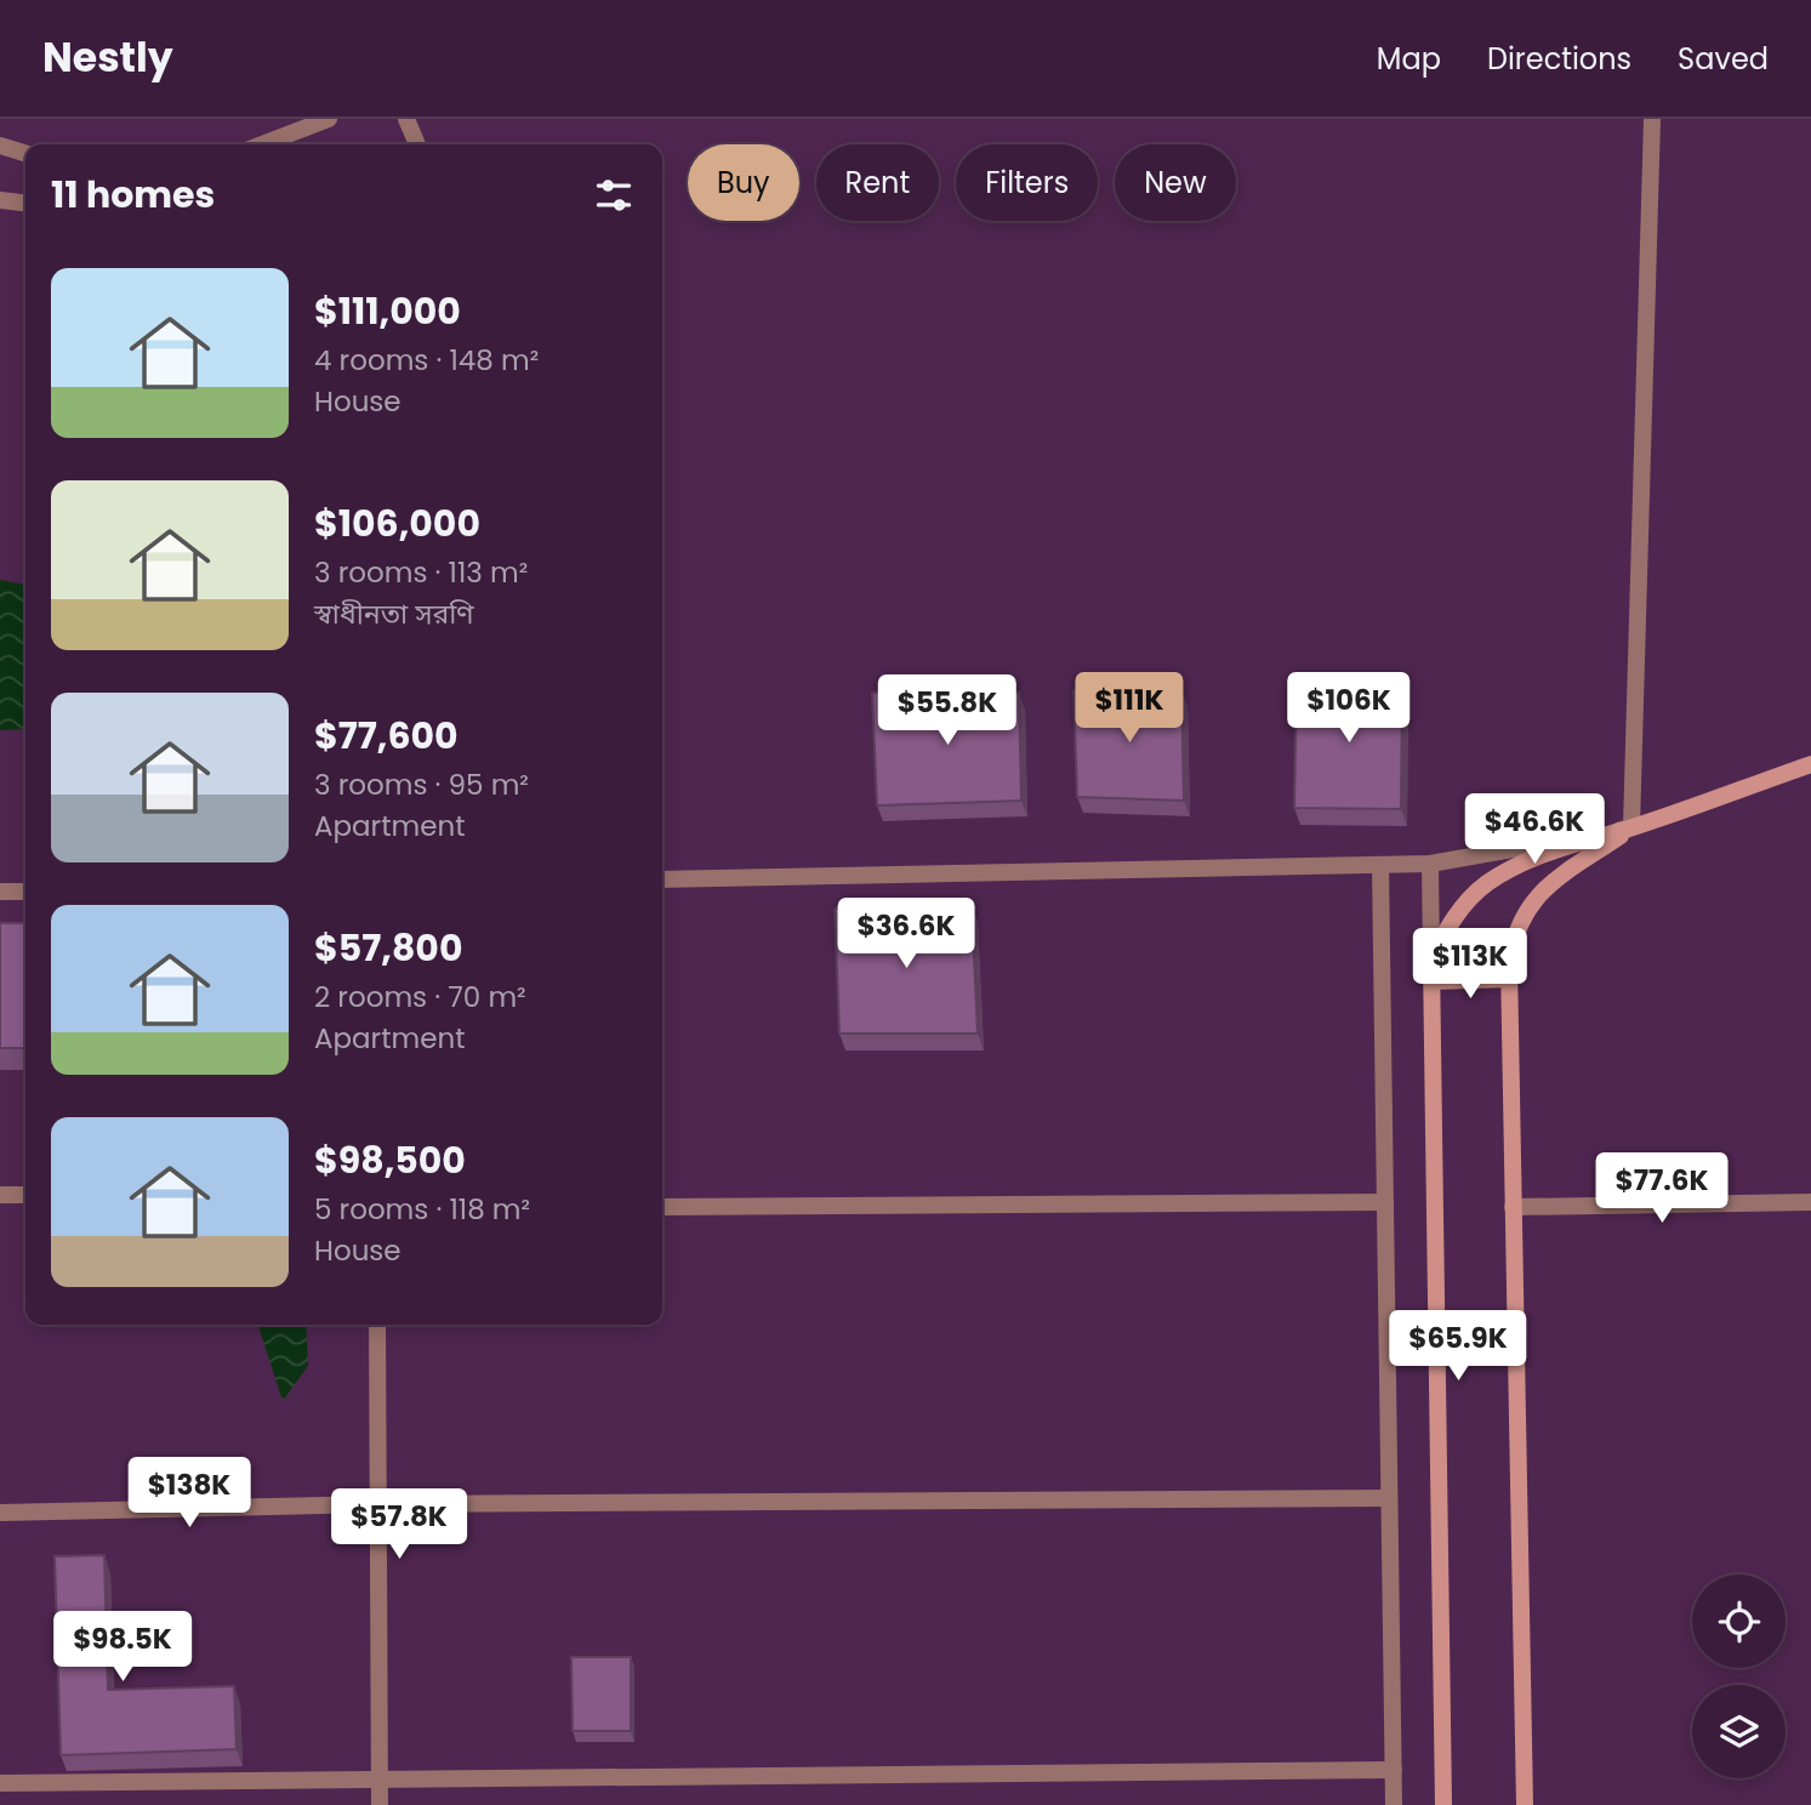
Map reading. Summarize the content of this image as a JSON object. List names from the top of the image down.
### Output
{
  "page": {
    "header": "Nestly",
    "nav": ["Map", "Directions", "Saved"],
    "chip": [
      "Buy",
      "Rent",
      "Filters",
      "New"
    ],
    "heading": "11 homes",
    "list": [
      {
        "name": "$111,000",
        "note": "4 rooms · 148 m² · House"
      },
      {
        "name": "$106,000",
        "note": "3 rooms · 113 m² · স্বাধীনতা সরণি"
      },
      {
        "name": "$77,600",
        "note": "3 rooms · 95 m² · Apartment"
      },
      {
        "name": "$57,800",
        "note": "2 rooms · 70 m² · Apartment"
      },
      {
        "name": "$98,500",
        "note": "5 rooms · 118 m² · House"
      }
    ],
    "price": [
      "$111K",
      "$106K",
      "$55.8K",
      "$46.6K",
      "$36.6K",
      "$113K",
      "$77.6K",
      "$65.9K",
      "$138K",
      "$57.8K",
      "$98.5K"
    ]
  }
}
